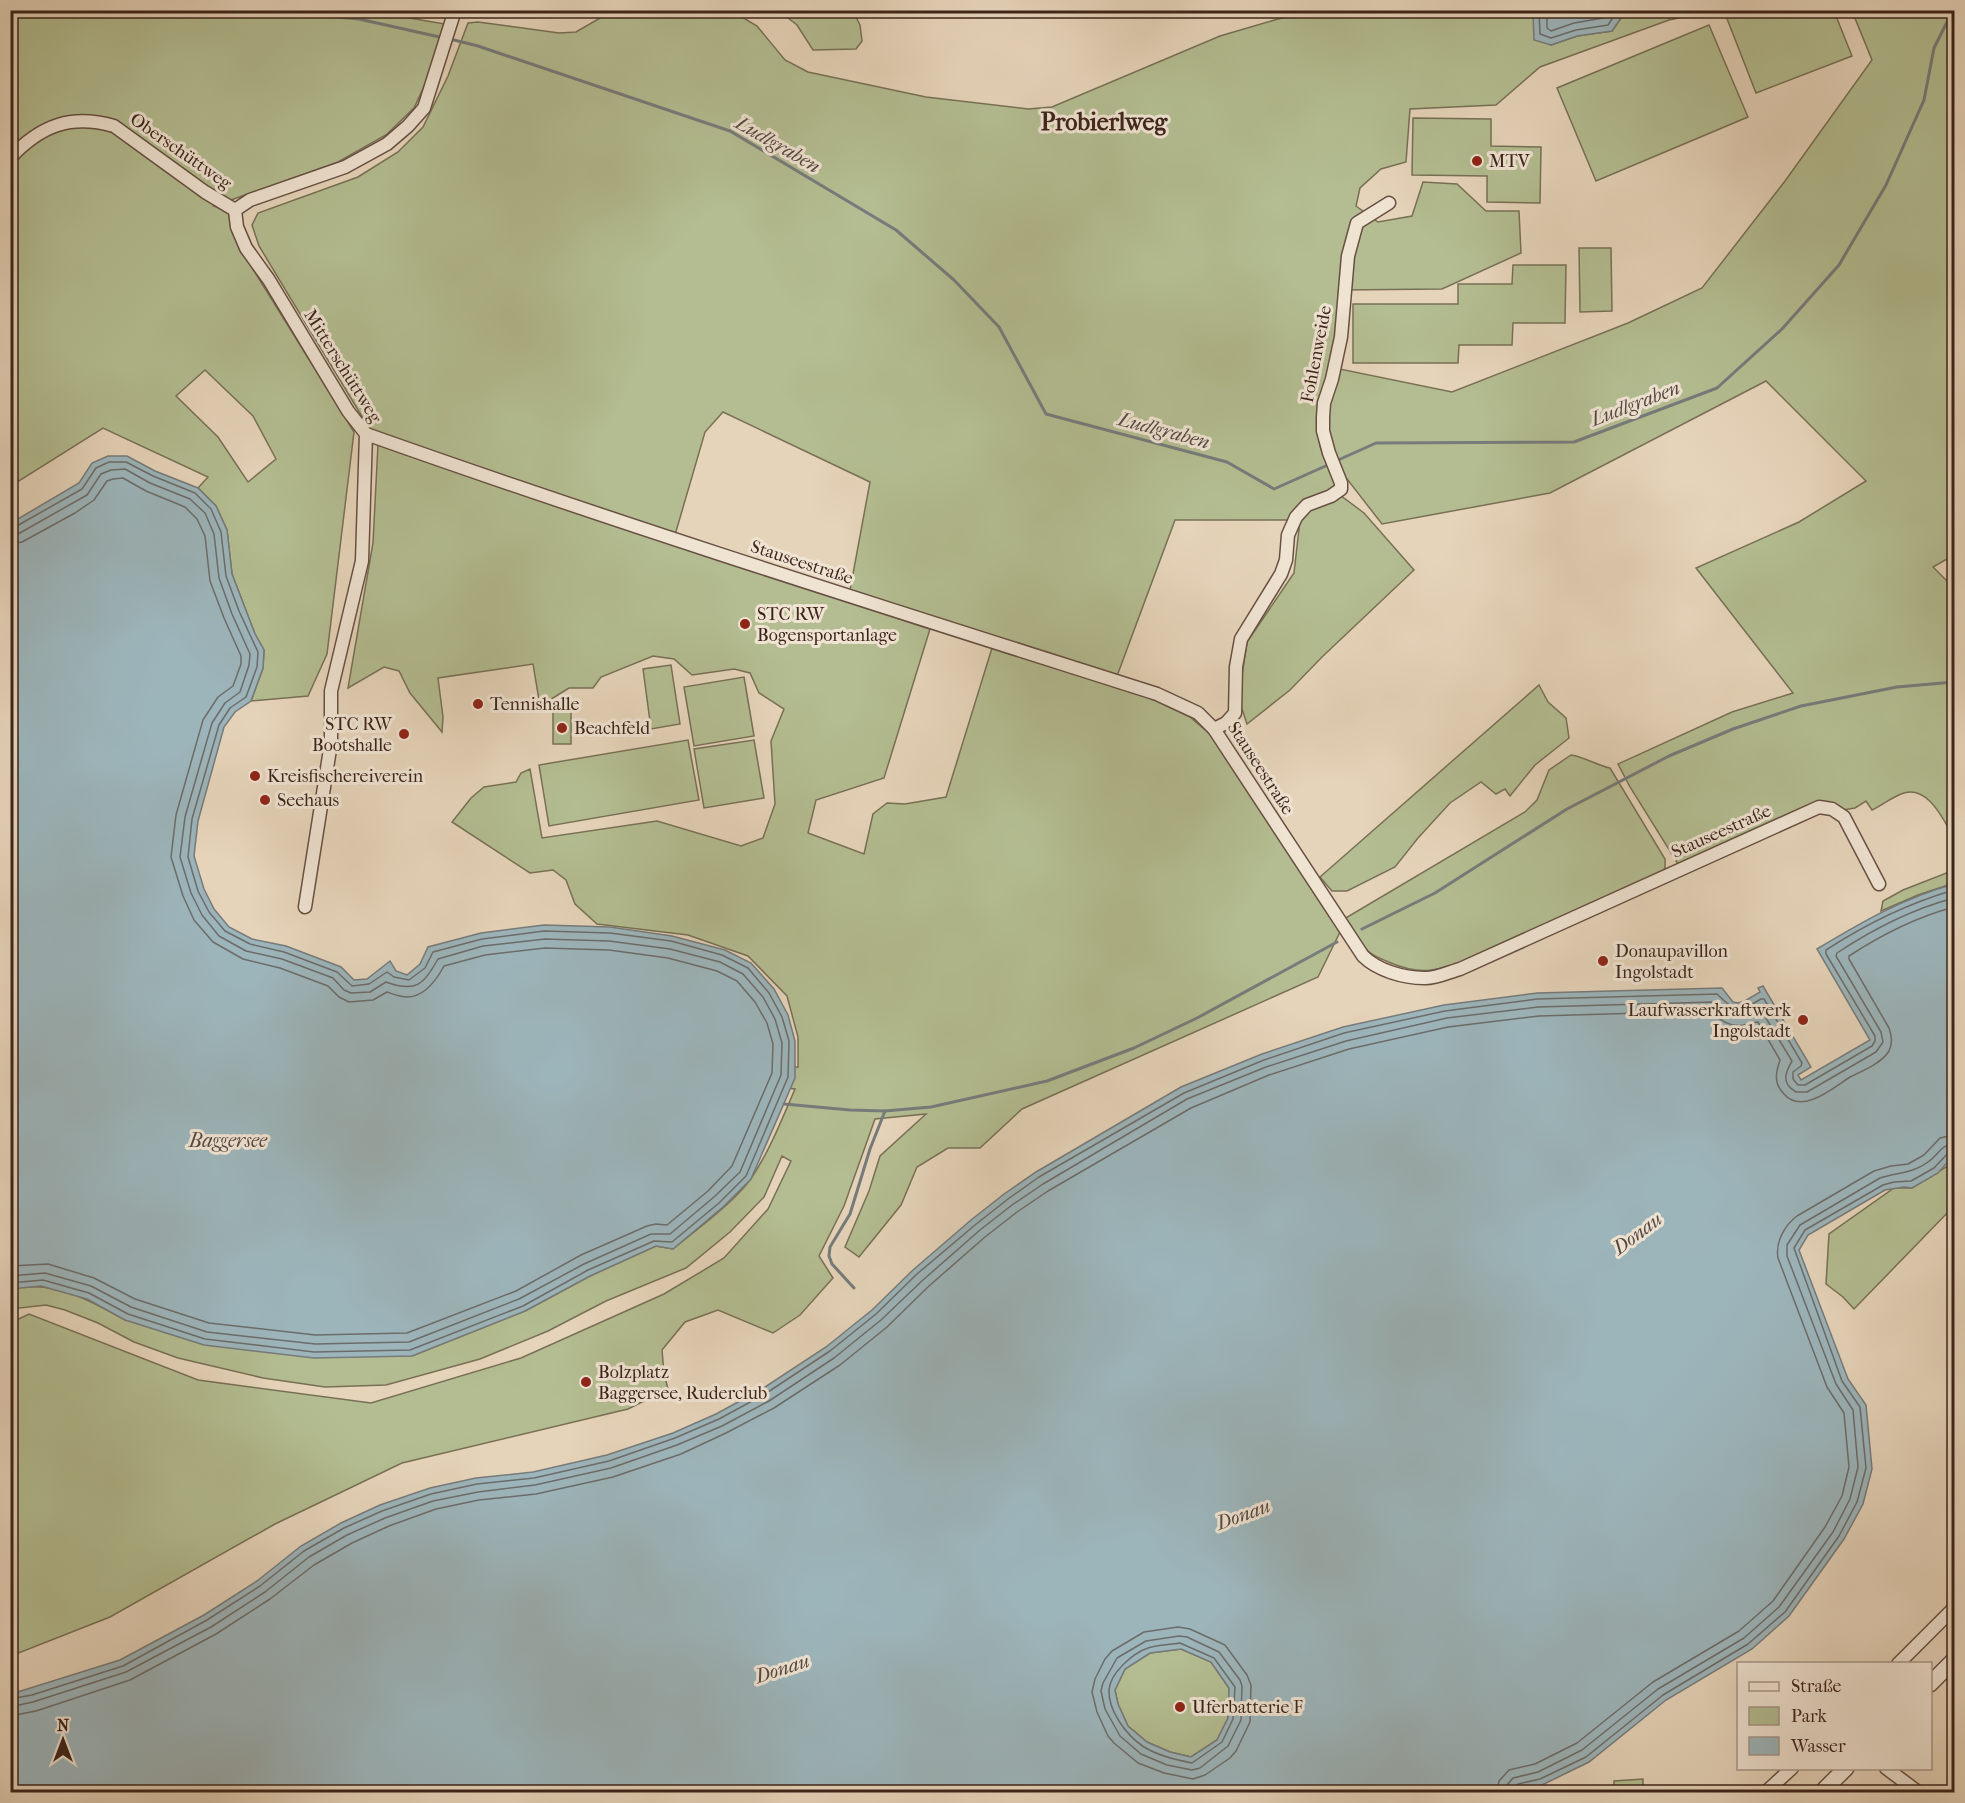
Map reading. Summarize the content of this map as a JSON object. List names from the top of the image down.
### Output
{
  "streets": {
    "street": [
      "Oberschüttweg",
      "Fohlenweide",
      "Mitterschüttweg",
      "Stauseestraße"
    ]
  },
  "crossings": [
    ["Oberschüttweg", "Mitterschüttweg"],
    ["Fohlenweide", "Stauseestraße"],
    ["Mitterschüttweg", "Stauseestraße"]
  ],
  "districts": ["Probierlweg"],
  "water": ["Ludlgraben", "Baggersee", "Donau"],
  "places": [
    "MTV",
    "STC RW Bogensportanlage",
    "Tennishalle",
    "Beachfeld",
    "STC RW Bootshalle",
    "Kreisfischereiverein",
    "Seehaus",
    "Donaupavillon Ingolstadt",
    "Laufwasserkraftwerk Ingolstadt",
    "Bolzplatz Baggersee, Ruderclub",
    "Uferbatterie F"
  ],
  "legend": ["Straße", "Park", "Wasser"],
  "north": "top"
}
